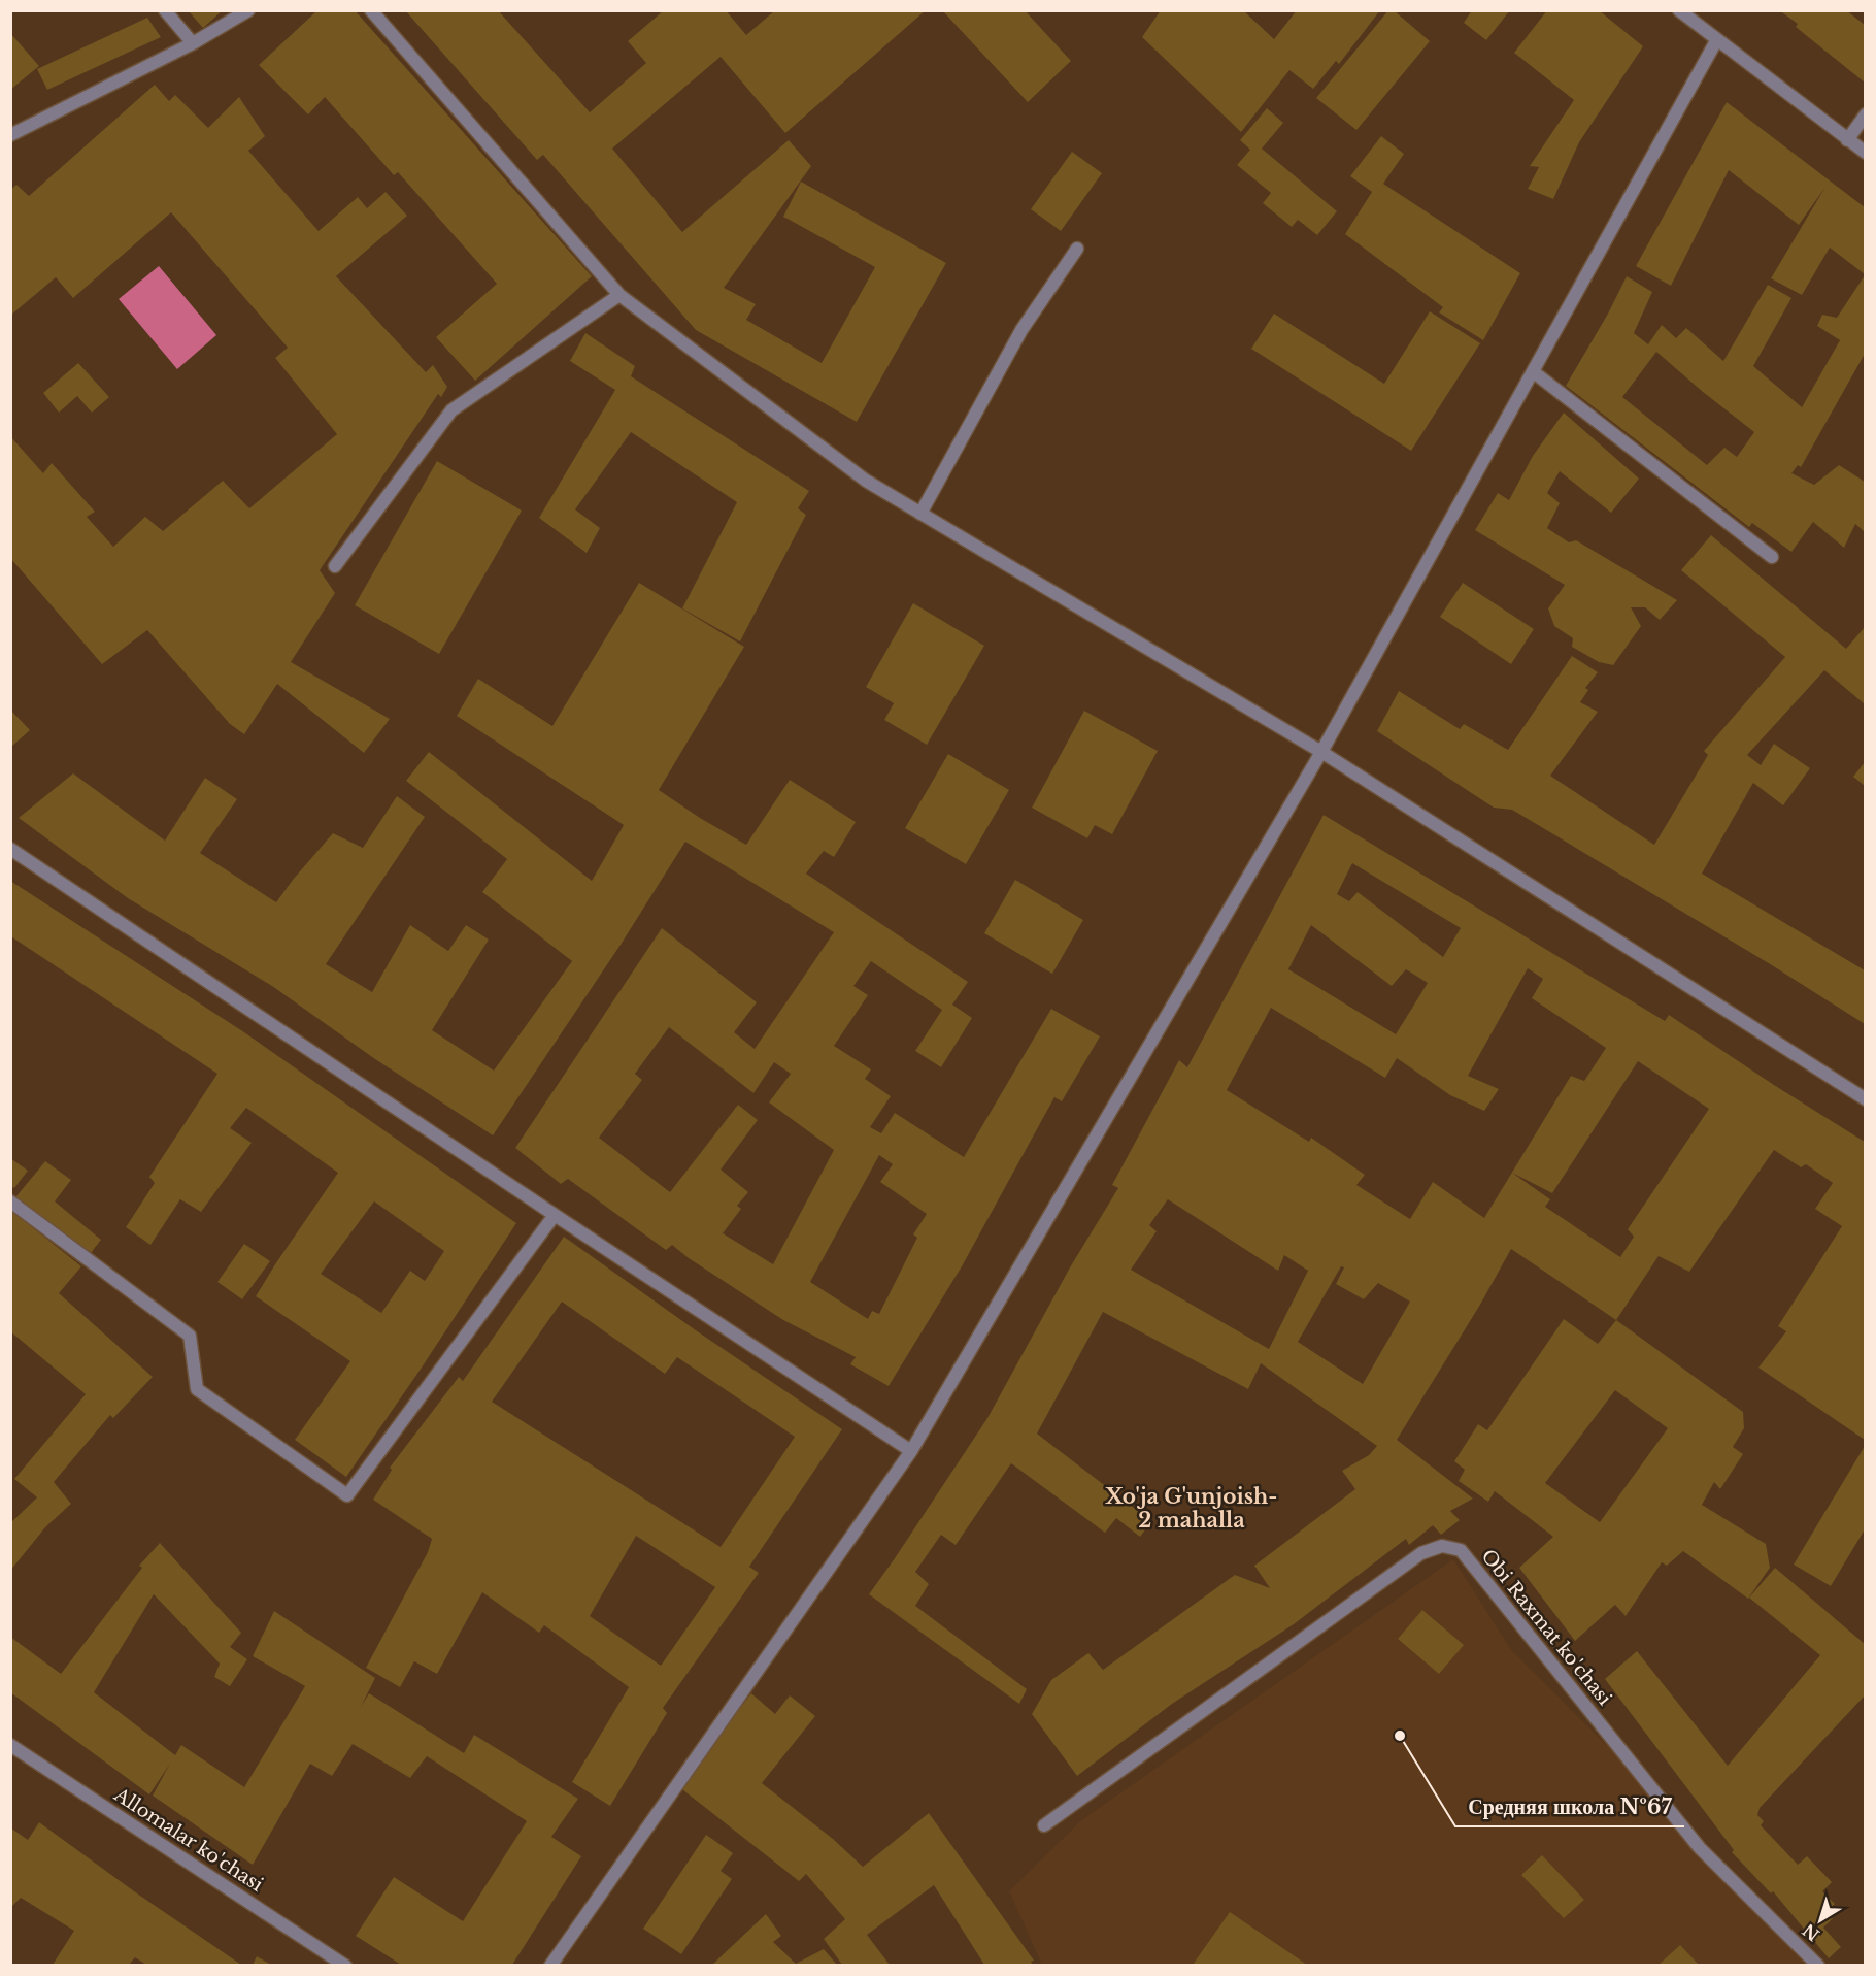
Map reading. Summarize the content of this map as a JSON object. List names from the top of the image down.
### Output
{
  "streets": {
    "street": ["Obi Raxmat ko'chasi", "Allomalar ko'chasi"]
  },
  "districts": ["Xo'ja G'unjoish- 2 mahalla"],
  "places": ["Средняя школа №67"],
  "north": "bottom left"
}
